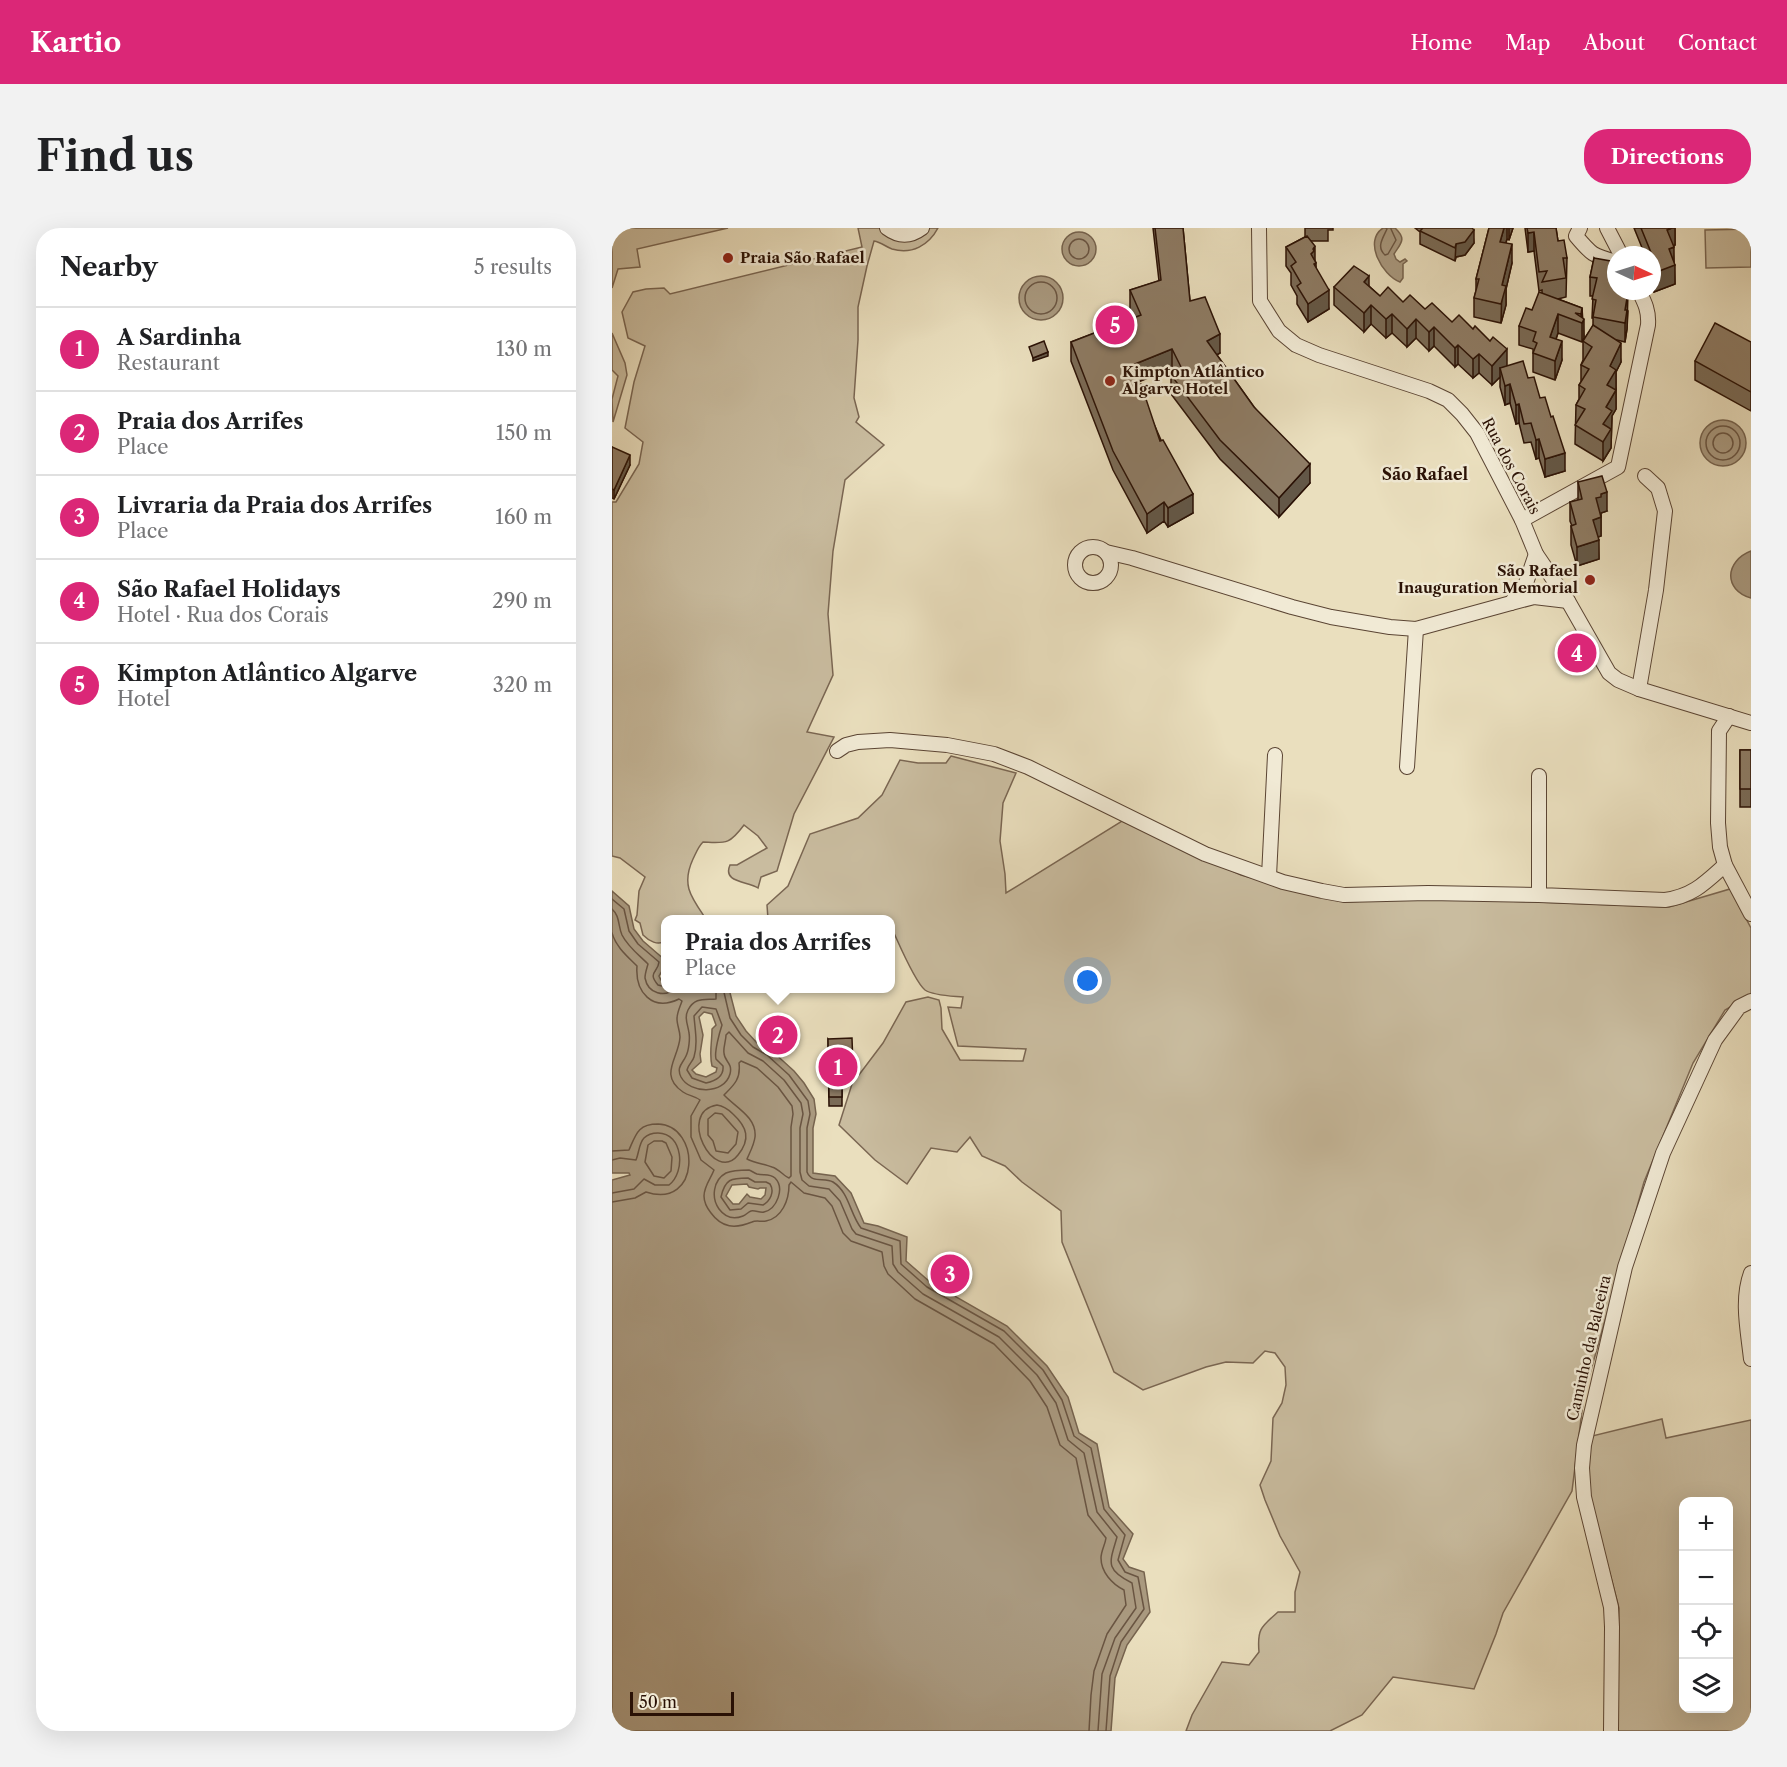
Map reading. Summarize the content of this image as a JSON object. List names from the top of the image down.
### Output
{
  "streets": {
    "street": ["Rua dos Corais", "Caminho da Baleeira"]
  },
  "districts": ["São Rafael"],
  "places": ["Praia São Rafael", "Kimpton Atlântico Algarve Hotel", "São Rafael Inauguration Memorial"],
  "scale_bar": "50 m",
  "north": "right",
  "page": {
    "header": "Kartio",
    "nav": [
      "Home",
      "Map",
      "About",
      "Contact"
    ],
    "buttons": "Directions",
    "title": "Find us",
    "heading": ["Nearby", "5 results"],
    "pins": [
      "5",
      "4",
      "2",
      "1",
      "3"
    ],
    "list": [
      {
        "mark": "1",
        "name": "A Sardinha",
        "note": "Restaurant",
        "value": "130 m"
      },
      {
        "mark": "2",
        "name": "Praia dos Arrifes",
        "note": "Place",
        "value": "150 m"
      },
      {
        "mark": "3",
        "name": "Livraria da Praia dos Arrifes",
        "note": "Place",
        "value": "160 m"
      },
      {
        "mark": "4",
        "name": "São Rafael Holidays",
        "note": "Hotel · Rua dos Corais",
        "value": "290 m"
      },
      {
        "mark": "5",
        "name": "Kimpton Atlântico Algarve",
        "note": "Hotel",
        "value": "320 m"
      }
    ],
    "popup": ["Praia dos Arrifes", "Place"],
    "map_buttons": ["+", "−"],
    "scale": "50 m"
  }
}
